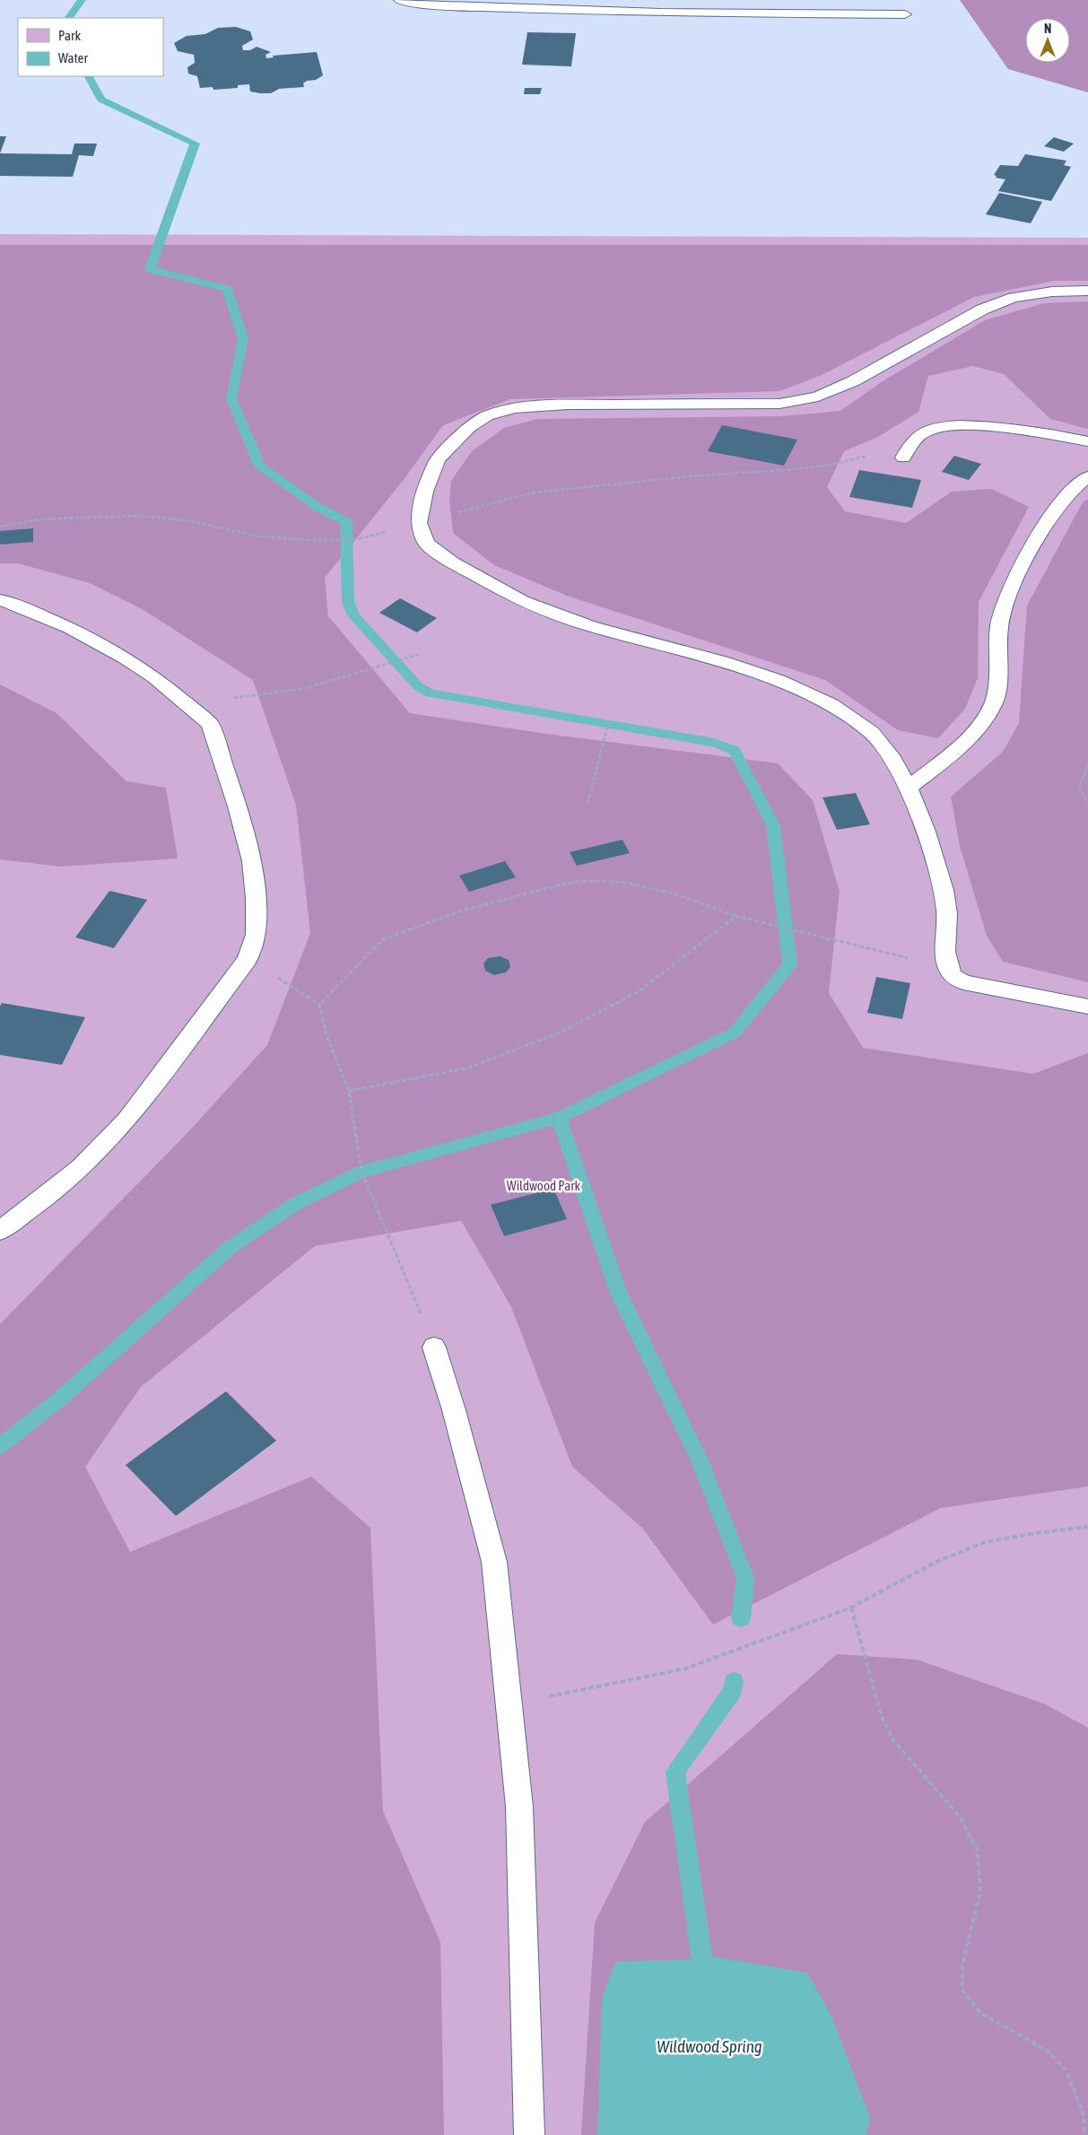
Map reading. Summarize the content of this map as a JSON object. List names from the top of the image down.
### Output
{
  "water": ["Wildwood Spring"],
  "parks": ["Wildwood Park"],
  "legend": ["Park", "Water"],
  "north": "top"
}
